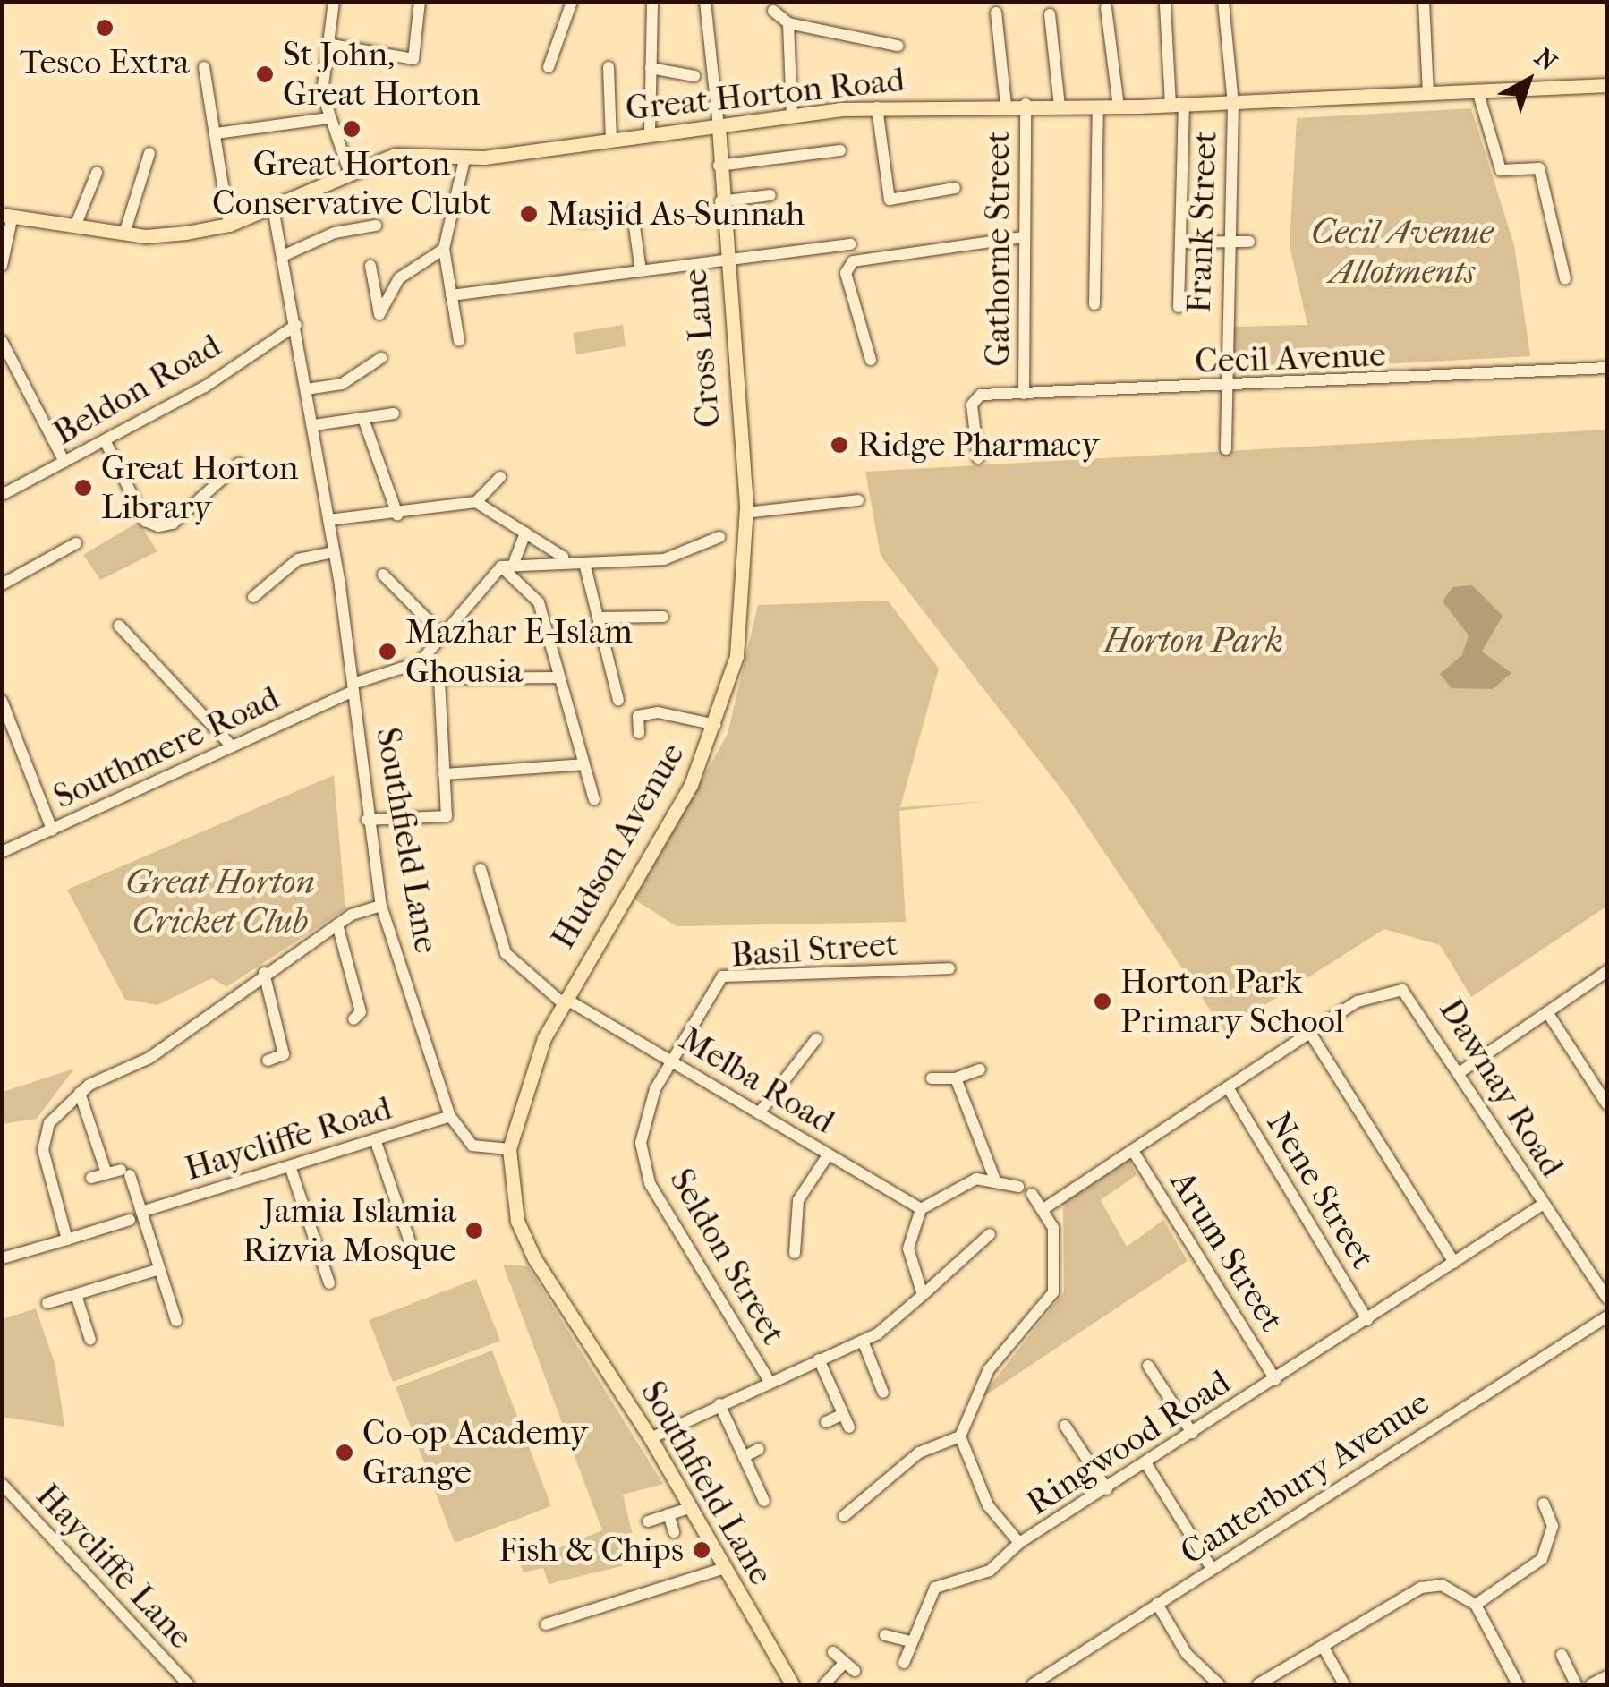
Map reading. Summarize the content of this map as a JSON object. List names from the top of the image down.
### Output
{
  "streets": {
    "main road": [
      "Great Horton Road",
      "Cross Lane",
      "Southfield Lane",
      "Hudson Avenue"
    ],
    "street": [
      "Frank Street",
      "Gathorne Street",
      "Cecil Avenue",
      "Beldon Road",
      "Southmere Road",
      "Basil Street",
      "Melba Road",
      "Dawnay Road",
      "Haycliffe Road",
      "Nene Street",
      "Arum Street",
      "Seldon Street",
      "Ringwood Road",
      "Canterbury Avenue",
      "Haycliffe Lane"
    ]
  },
  "crossings": [
    ["Great Horton Road", "Frank Street"],
    ["Great Horton Road", "Gathorne Street"],
    ["Great Horton Road", "Cross Lane"],
    ["Great Horton Road", "Southfield Lane"],
    ["Frank Street", "Cecil Avenue"],
    ["Gathorne Street", "Cecil Avenue"],
    ["Cross Lane", "Hudson Avenue"],
    ["Beldon Road", "Southfield Lane"],
    ["Southmere Road", "Southfield Lane"],
    ["Southfield Lane", "Hudson Avenue"],
    ["Southfield Lane", "Haycliffe Road"],
    ["Hudson Avenue", "Melba Road"],
    ["Basil Street", "Melba Road"],
    ["Basil Street", "Seldon Street"],
    ["Melba Road", "Seldon Street"],
    ["Dawnay Road", "Nene Street"],
    ["Dawnay Road", "Arum Street"],
    ["Dawnay Road", "Ringwood Road"],
    ["Nene Street", "Ringwood Road"],
    ["Arum Street", "Ringwood Road"]
  ],
  "parks": ["Cecil Avenue Allotments", "Horton Park", "Great Horton Cricket Club"],
  "places": [
    "Tesco Extra",
    "St John, Great Horton",
    "Great Horton Conservative Clubt",
    "Masjid As-Sunnah",
    "Ridge Pharmacy",
    "Great Horton Library",
    "Mazhar E-Islam Ghousia",
    "Horton Park Primary School",
    "Jamia Islamia Rizvia Mosque",
    "Co-op Academy Grange",
    "Fish & Chips"
  ],
  "north": "top right"
}
